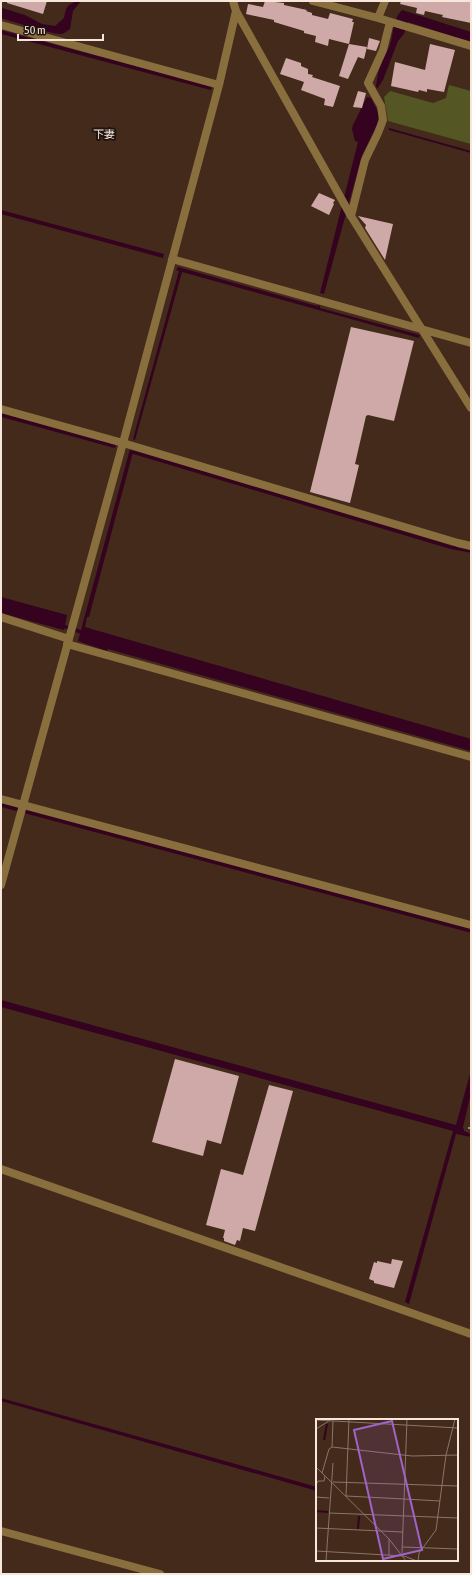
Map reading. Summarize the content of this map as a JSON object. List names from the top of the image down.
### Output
{
  "districts": ["下妻"],
  "scale_bar": "50 m"
}
